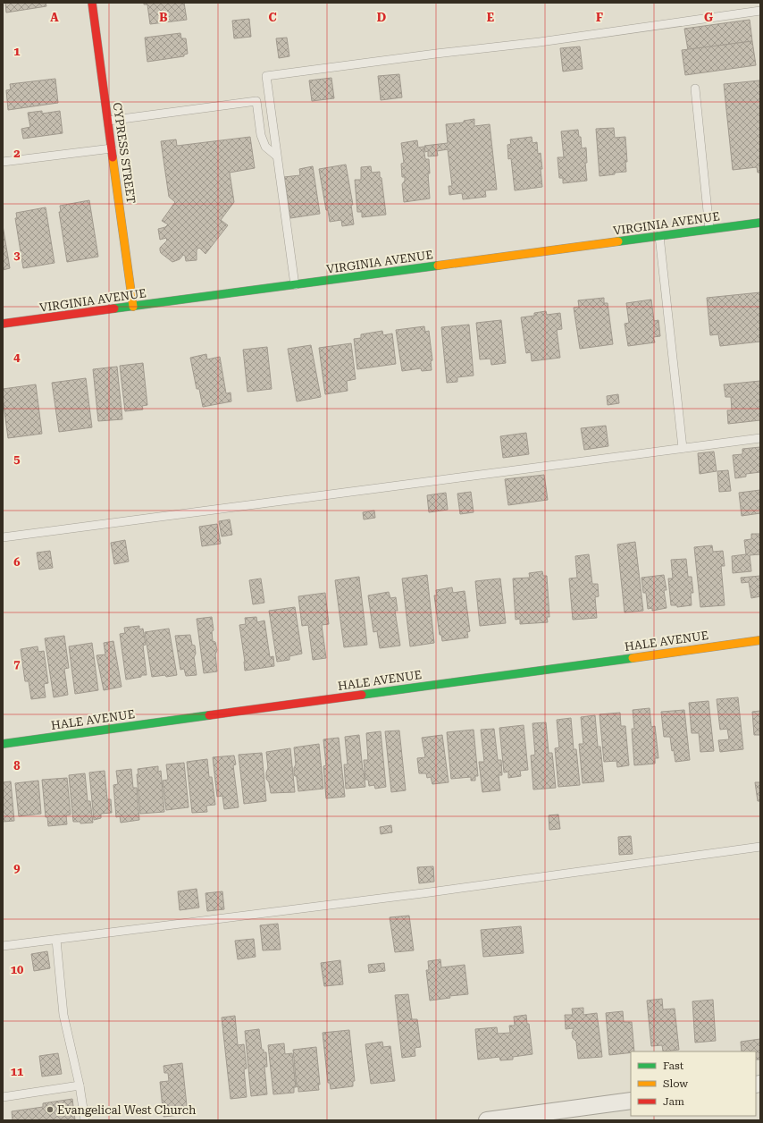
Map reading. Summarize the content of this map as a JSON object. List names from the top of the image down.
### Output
{
  "streets": {
    "street": ["CYPRESS STREET", "VIRGINIA AVENUE", "HALE AVENUE"]
  },
  "crossings": [
    ["CYPRESS STREET", "VIRGINIA AVENUE"]
  ],
  "places": ["Evangelical West Church"],
  "legend": ["Fast", "Slow", "Jam"],
  "grid": {
    "columns": [
      "A",
      "B",
      "C",
      "D",
      "E",
      "F",
      "G"
    ],
    "rows": [
      "1",
      "2",
      "3",
      "4",
      "5",
      "6",
      "7",
      "8",
      "9",
      "10",
      "11"
    ]
  }
}
